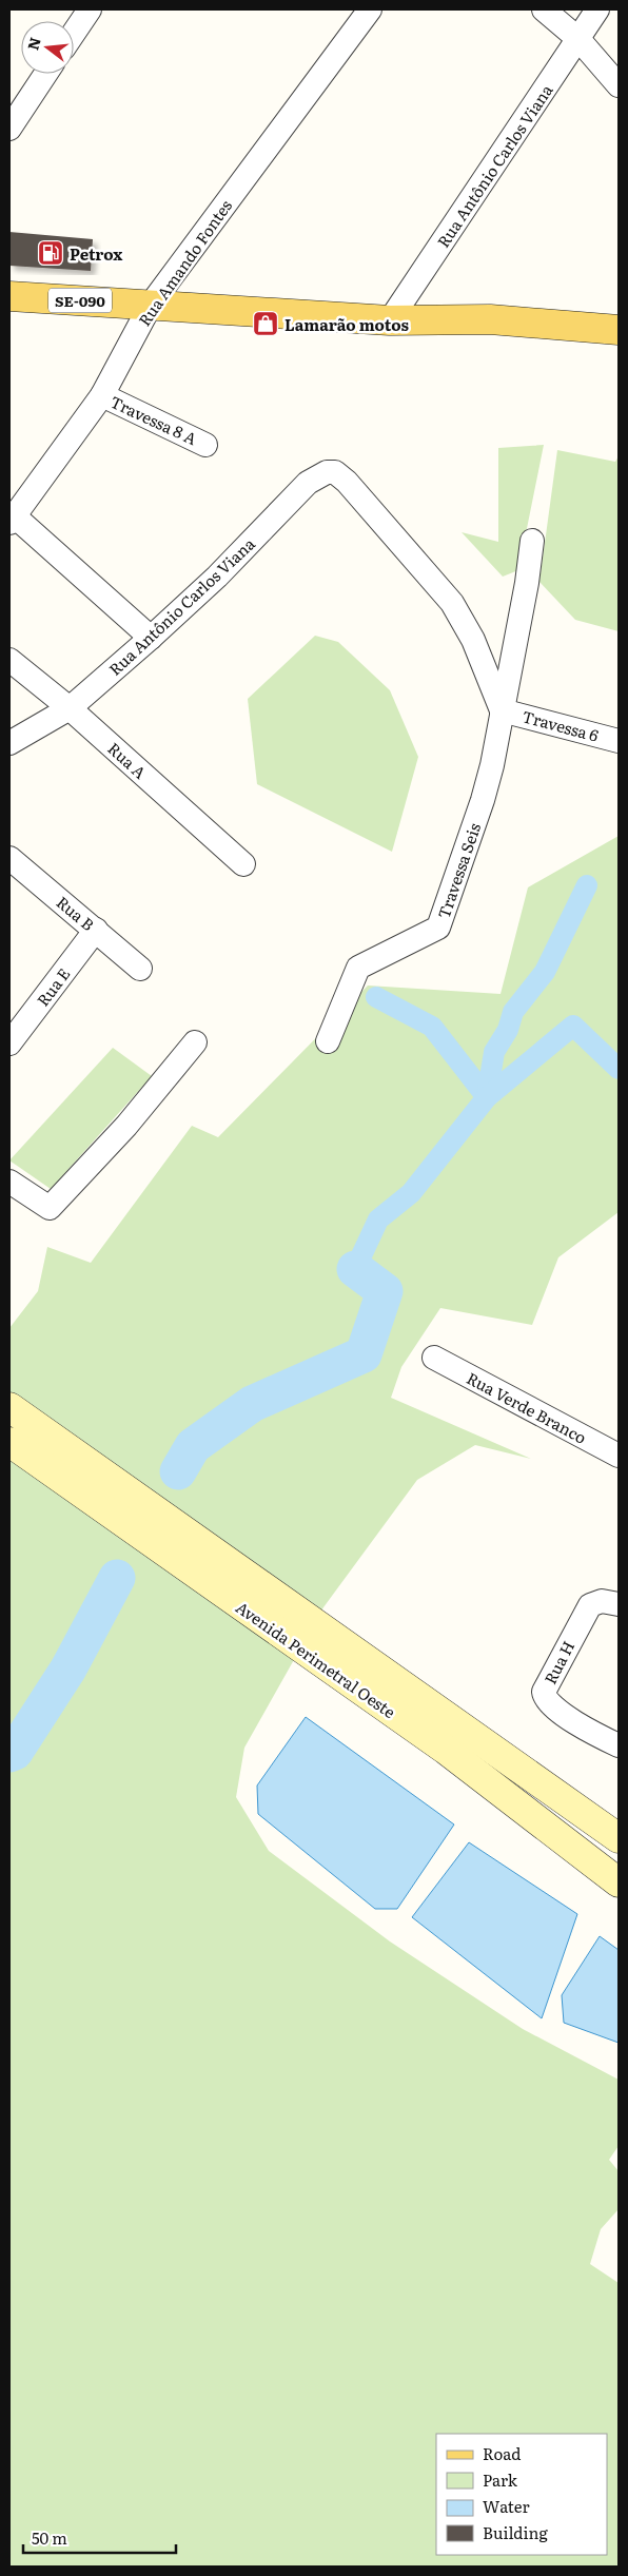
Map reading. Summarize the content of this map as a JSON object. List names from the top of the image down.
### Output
{
  "streets": {
    "main road": ["SE-090", "Avenida Perimetral Oeste"],
    "street": [
      "Rua Antônio Carlos Viana",
      "Rua Amando Fontes",
      "Travessa 8 A",
      "Travessa 6",
      "Rua A",
      "Travessa Seis",
      "Rua B",
      "Rua E",
      "Rua Verde Branco",
      "Rua H"
    ]
  },
  "crossings": [
    ["Rua Antônio Carlos Viana", "SE-090"],
    ["Rua Antônio Carlos Viana", "Travessa 6"],
    ["Rua Antônio Carlos Viana", "Rua A"],
    ["Rua Antônio Carlos Viana", "Travessa Seis"],
    ["Rua Amando Fontes", "SE-090"],
    ["Rua Amando Fontes", "Travessa 8 A"],
    ["Travessa 6", "Travessa Seis"],
    ["Rua B", "Rua E"]
  ],
  "places": {
    "fuel station": ["Petrox"],
    "shop": ["Lamarão motos"]
  },
  "legend": [
    "Road",
    "Park",
    "Water",
    "Building"
  ],
  "scale_bar": "50 m",
  "north": "left"
}
